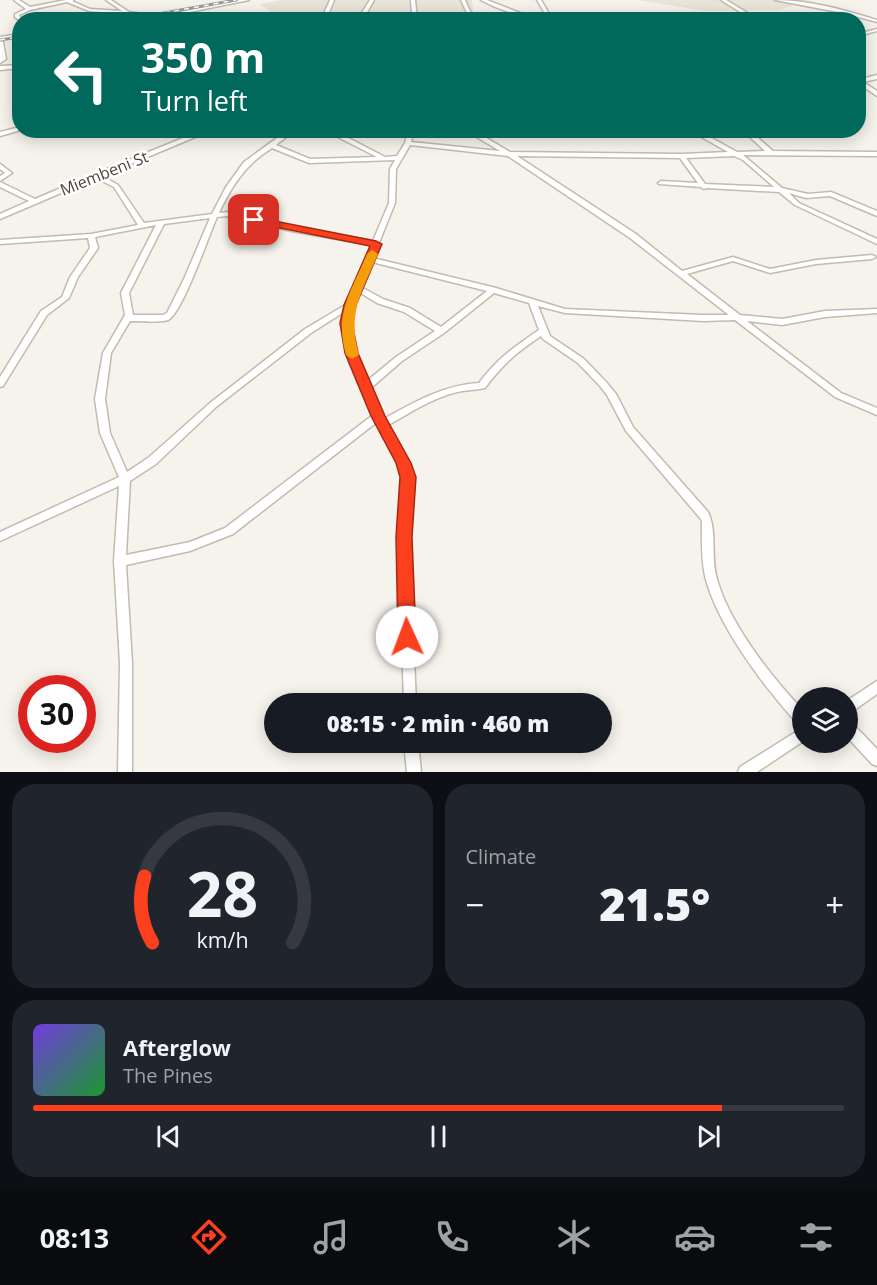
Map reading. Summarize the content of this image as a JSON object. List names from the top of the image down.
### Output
{
  "streets": {
    "street": ["Miembeni St"]
  },
  "page": {
    "turn": ["350 m", "Turn left"],
    "limit": "30",
    "trip": "08:15 · 2 min · 460 m",
    "tile": "Climate",
    "heat": ["−", "21.5°", "+"],
    "song": ["Afterglow", "The Pines"],
    "tabs": "08:13",
    "gauge": ["28", "km/h"]
  }
}
